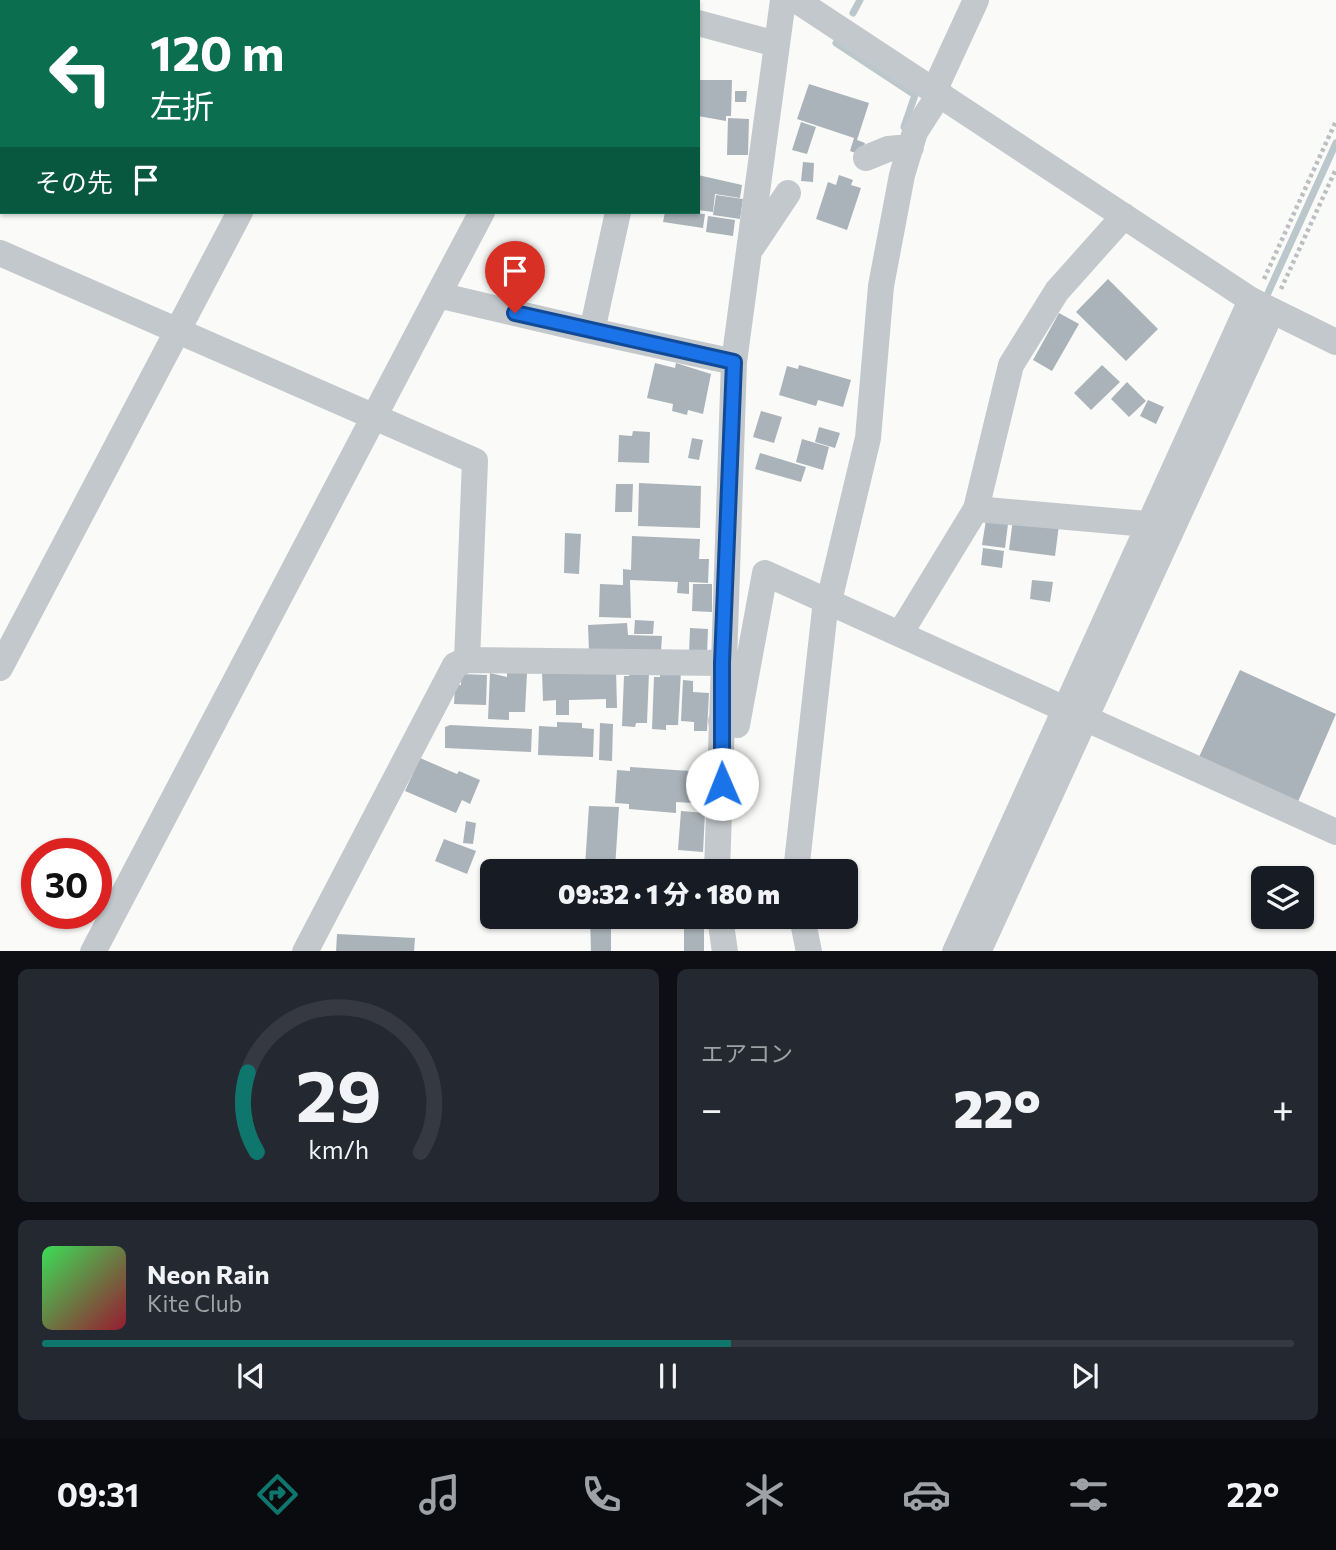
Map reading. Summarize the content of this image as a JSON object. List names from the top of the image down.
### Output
{
  "page": {
    "turn": ["120 m", "左折"],
    "then": "その先",
    "limit": "30",
    "trip": "09:32 · 1 分 · 180 m",
    "tile": "エアコン",
    "heat": ["−", "22°", "+"],
    "song": ["Neon Rain", "Kite Club"],
    "tabs": ["09:31", "22°"],
    "gauge": ["29", "km/h"]
  }
}
